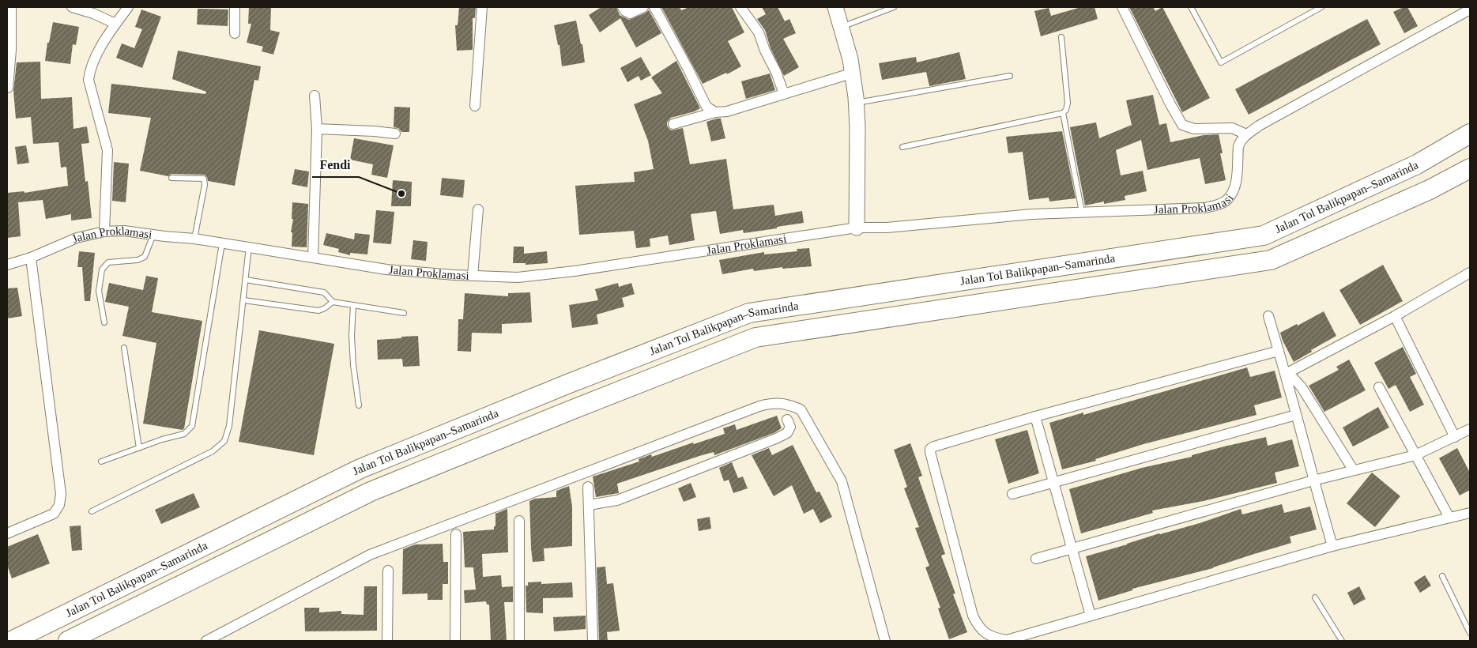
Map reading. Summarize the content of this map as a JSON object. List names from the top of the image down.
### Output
{
  "streets": {
    "highway": ["Jalan Tol Balikpapan–Samarinda"],
    "street": ["Jalan Proklamasi"]
  },
  "places": ["Fendi"]
}
